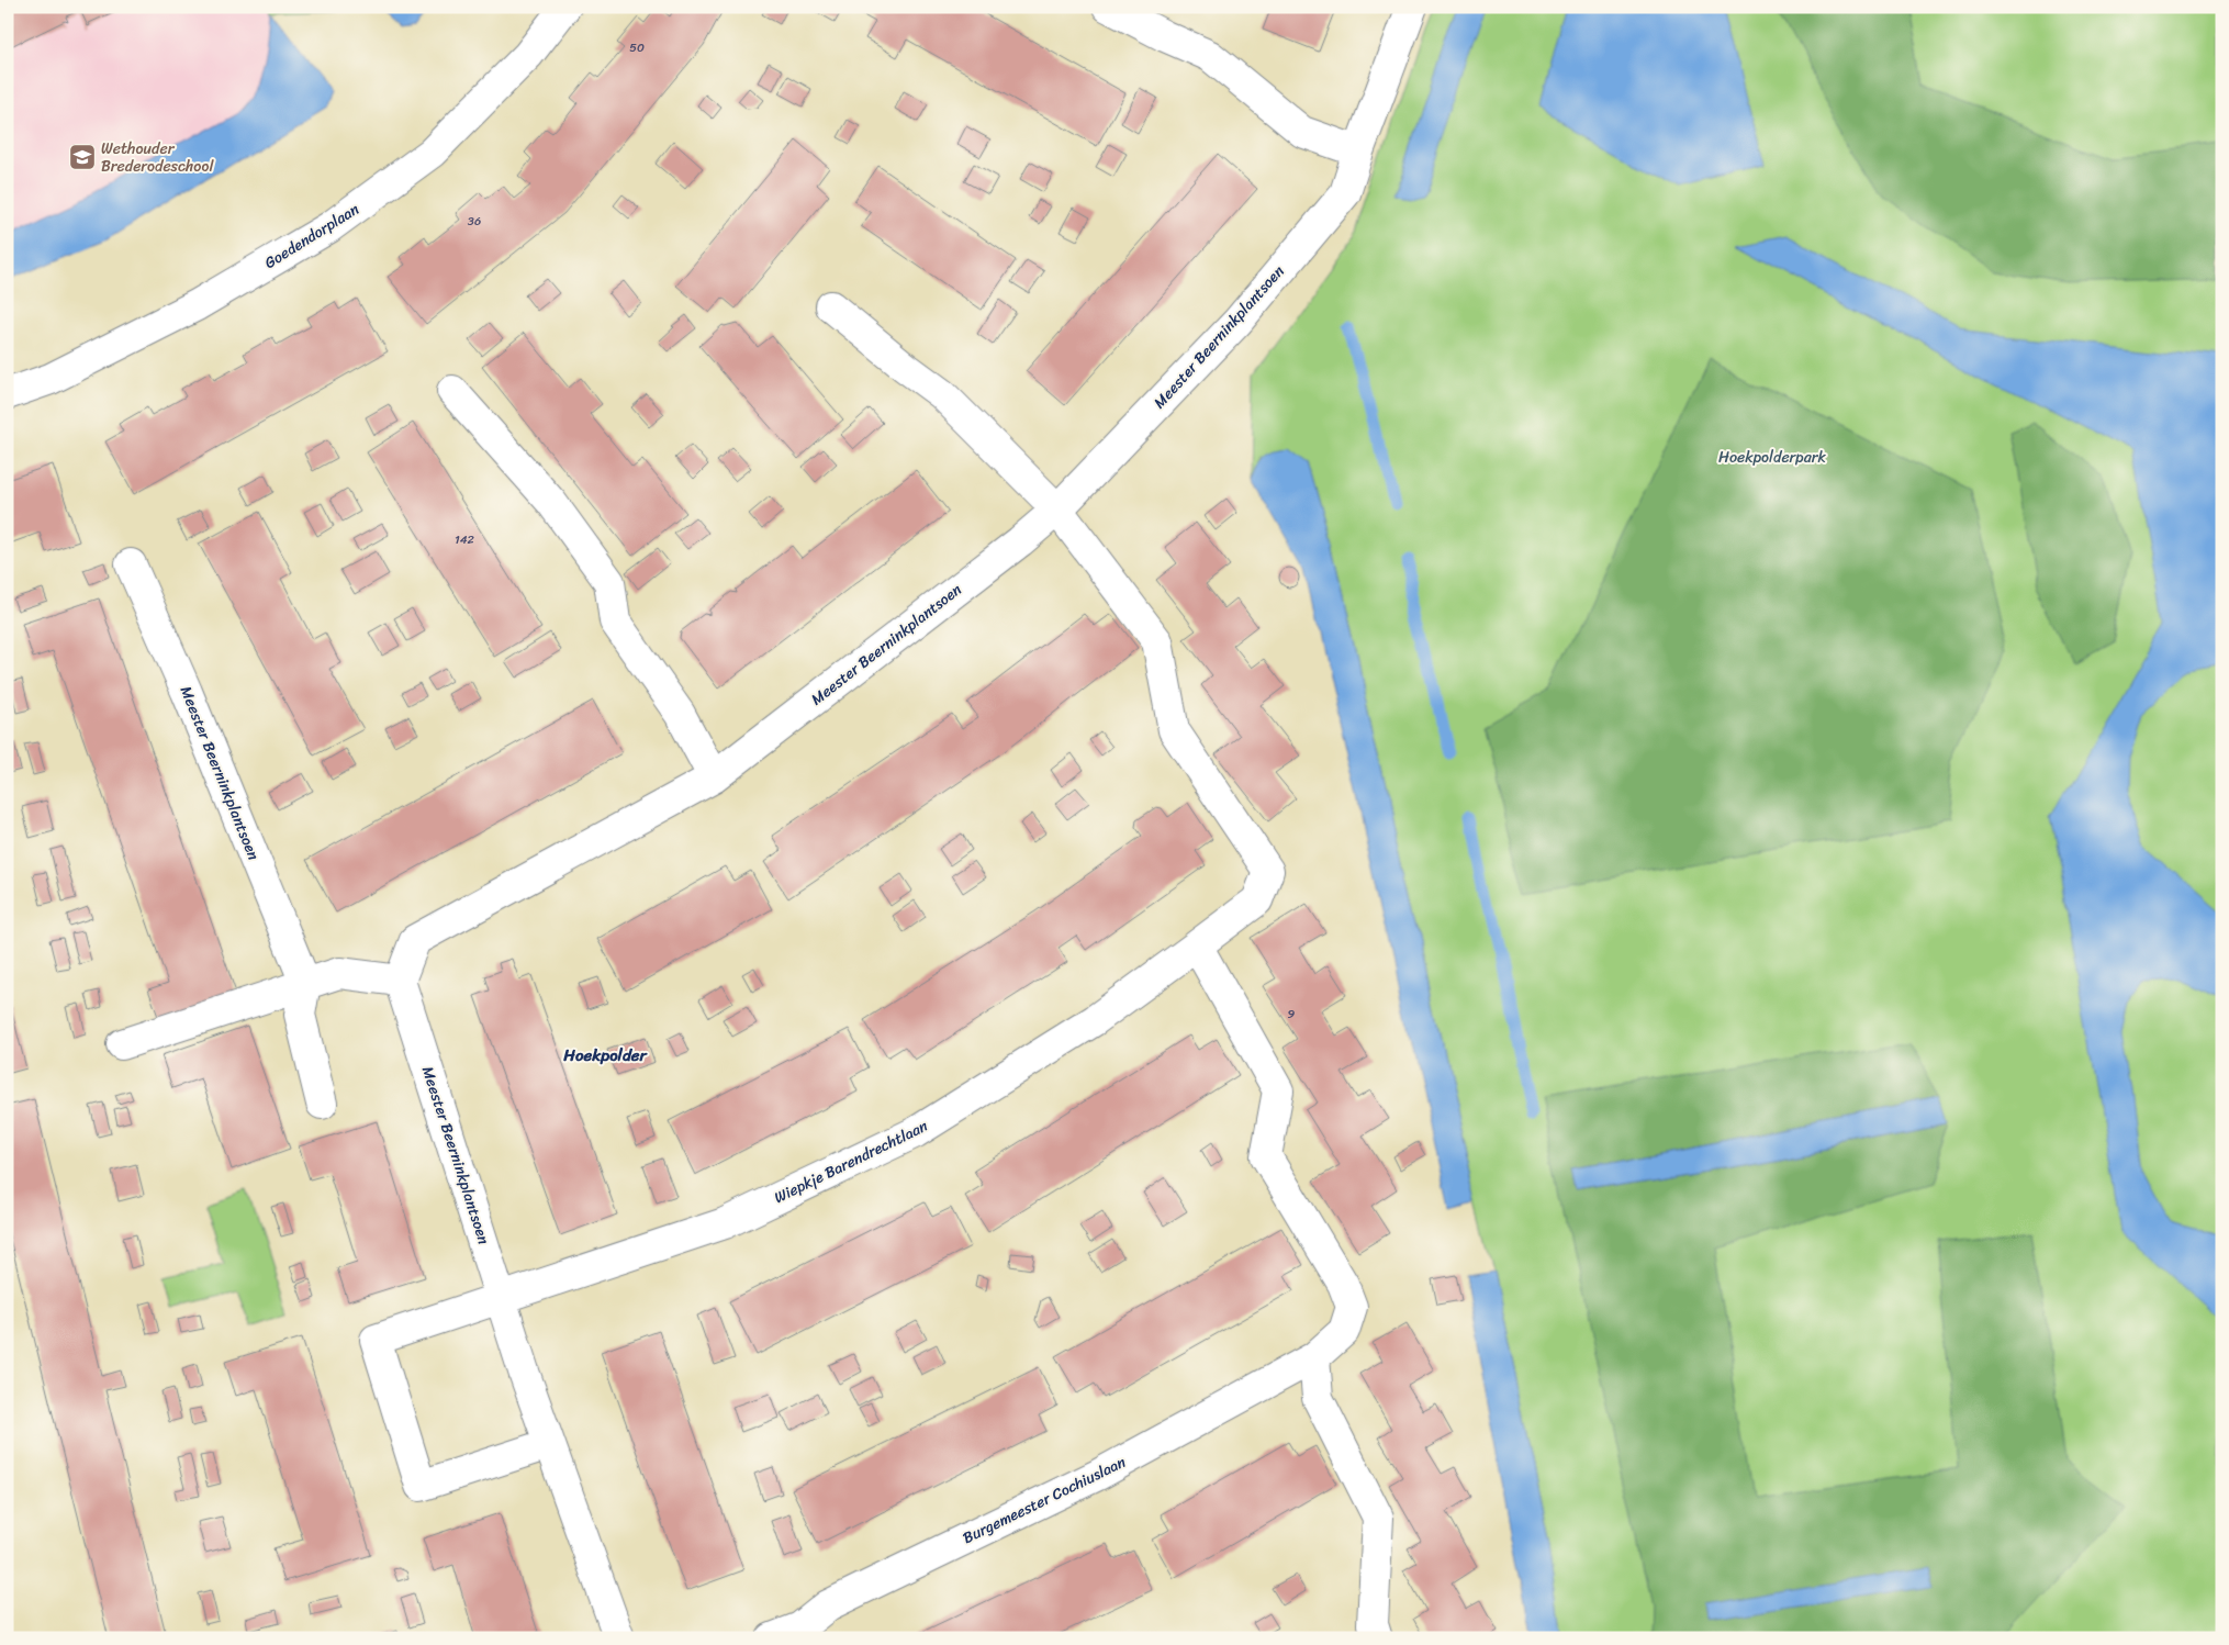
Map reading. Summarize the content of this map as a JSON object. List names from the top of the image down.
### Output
{
  "streets": {
    "street": [
      "Goedendorplaan",
      "Meester Beerninkplantsoen",
      "Wiepkje Barendrechtlaan",
      "Burgemeester Cochiuslaan"
    ]
  },
  "crossings": [
    ["Meester Beerninkplantsoen", "Wiepkje Barendrechtlaan"],
    ["Wiepkje Barendrechtlaan", "Burgemeester Cochiuslaan"]
  ],
  "districts": ["Hoekpolder"],
  "parks": ["Hoekpolderpark"],
  "places": {
    "school or university": ["Wethouder Brederodeschool"]
  },
  "house_numbers": [
    "50",
    "36",
    "142",
    "9"
  ]
}
